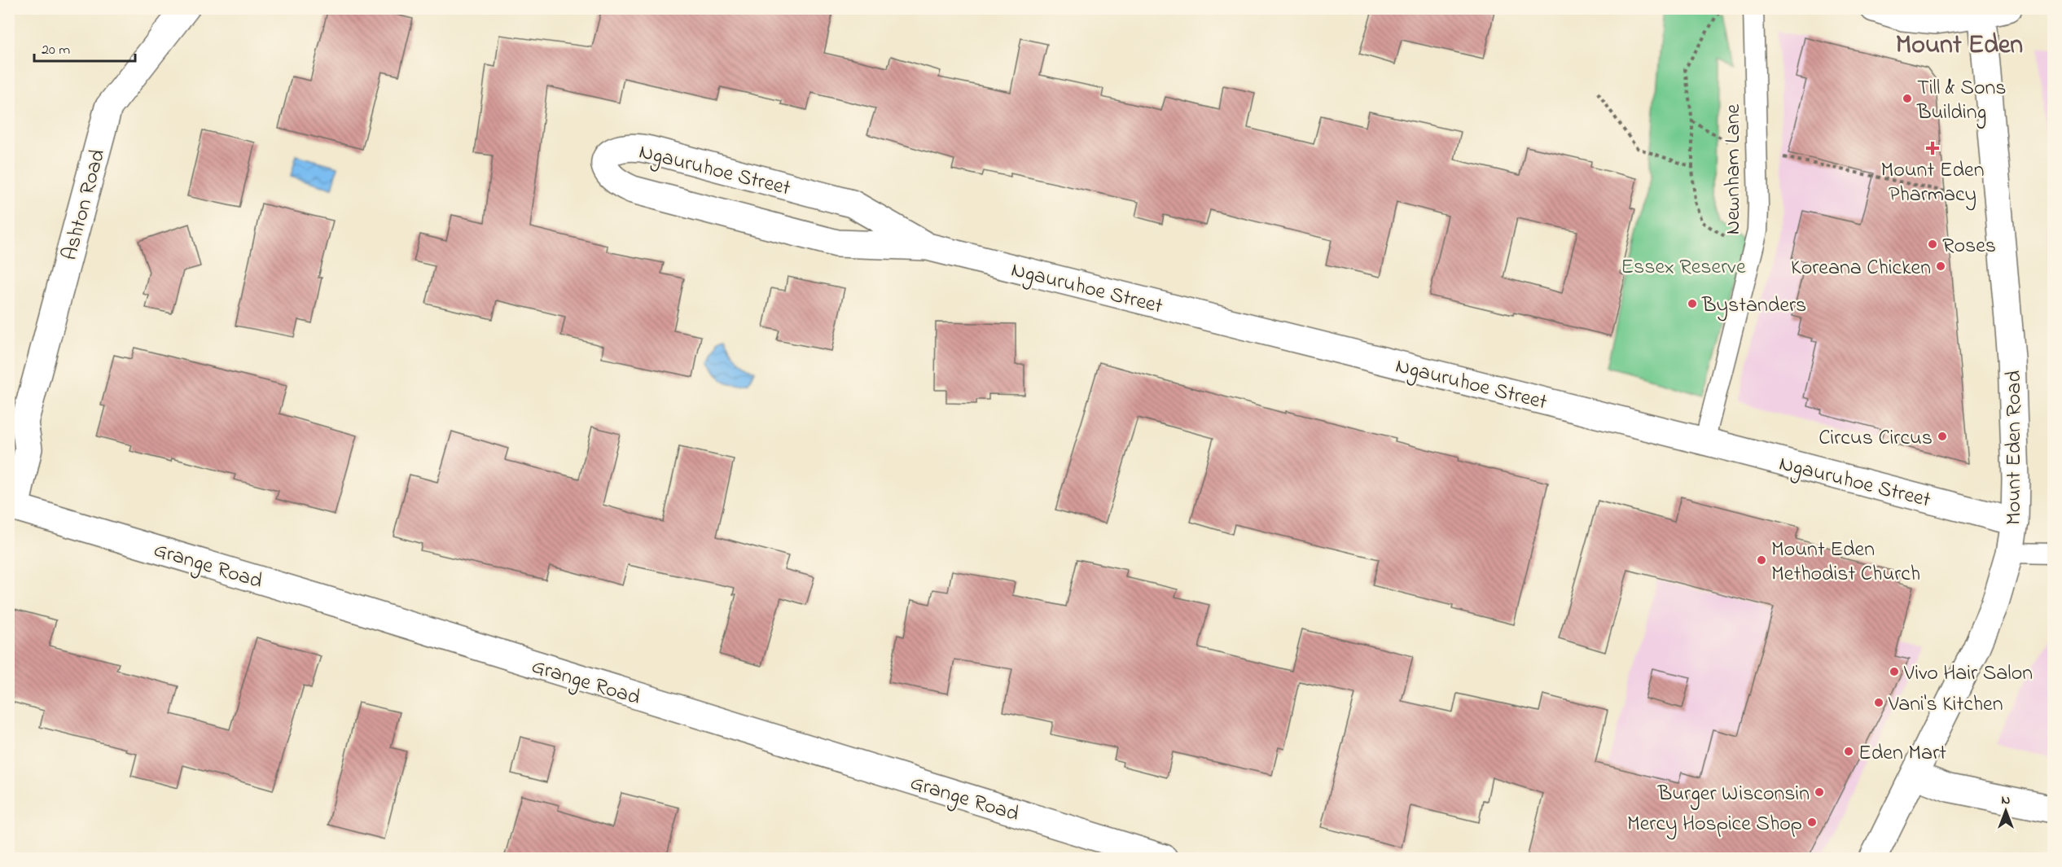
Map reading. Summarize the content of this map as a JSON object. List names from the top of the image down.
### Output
{
  "streets": {
    "street": [
      "Ngauruhoe Street",
      "Ashton Road",
      "Mount Eden Road",
      "Grange Road"
    ],
    "lane": ["Newnham Lane"]
  },
  "crossings": [
    ["Ngauruhoe Street", "Newnham Lane"],
    ["Ngauruhoe Street", "Mount Eden Road"],
    ["Ashton Road", "Grange Road"]
  ],
  "districts": ["Mount Eden"],
  "parks": ["Essex Reserve"],
  "places": {
    "other": [
      "Till & Sons Building",
      "Roses",
      "Koreana Chicken",
      "Bystanders",
      "Circus Circus",
      "Mount Eden Methodist Church",
      "Vivo Hair Salon",
      "Vani's Kitchen",
      "Eden Mart",
      "Burger Wisconsin",
      "Mercy Hospice Shop"
    ],
    "health": ["Mount Eden Pharmacy"]
  },
  "scale_bar": "20 m",
  "north": "top"
}
